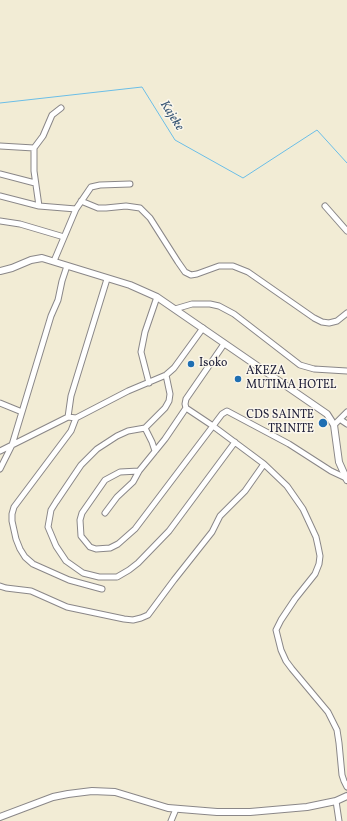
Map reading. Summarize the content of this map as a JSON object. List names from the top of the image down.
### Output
{
  "water": ["Kajeke"],
  "places": ["Isoko", "AKEZA MUTIMA HOTEL", "CDS SAINTE TRINITE"]
}
